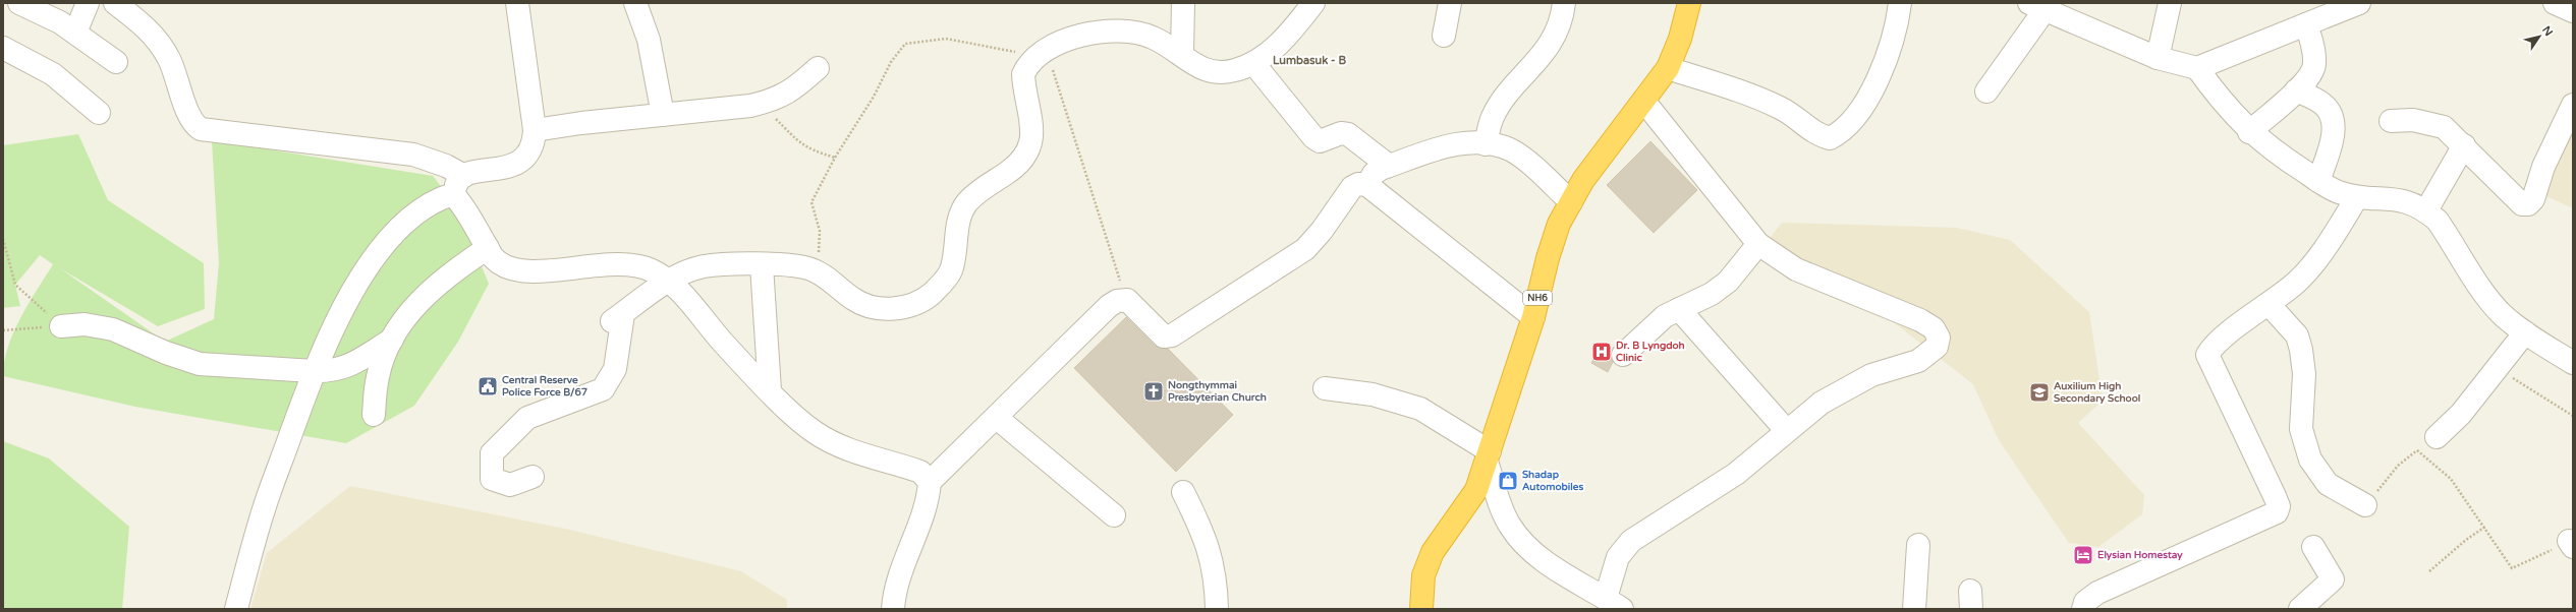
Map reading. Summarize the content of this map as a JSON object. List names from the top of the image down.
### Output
{
  "streets": {
    "highway": ["NH6"]
  },
  "districts": ["Lumbasuk - B"],
  "places": {
    "hospital": ["Dr. B Lyngdoh Clinic"],
    "public building": ["Central Reserve Police Force B/67"],
    "church": ["Nongthymmai Presbyterian Church"],
    "school or university": ["Auxilium High Secondary School"],
    "shop": ["Shadap Automobiles"],
    "hotel": ["Elysian Homestay"]
  },
  "north": "top right"
}
